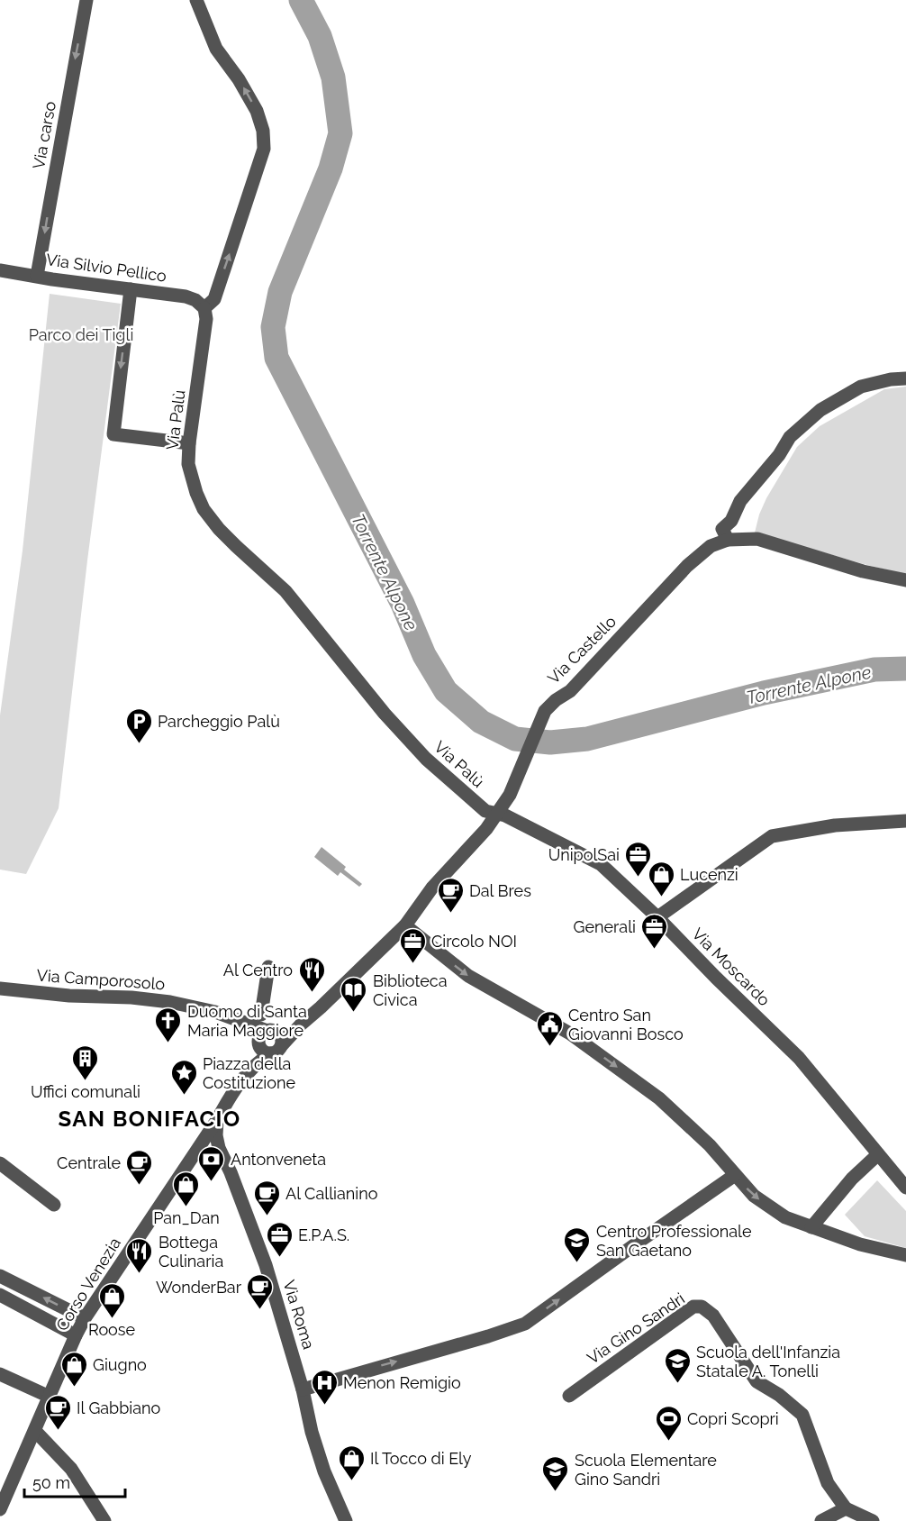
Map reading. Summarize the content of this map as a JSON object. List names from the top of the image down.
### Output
{
  "streets": {
    "street": [
      "Via carso",
      "Via Silvio Pellico",
      "Via Palù",
      "Via Castello",
      "Via Moscardo",
      "Via Camporosolo",
      "Corso Venezia",
      "Via Roma",
      "Via Gino Sandri"
    ]
  },
  "crossings": [
    ["Via carso", "Via Silvio Pellico"],
    ["Via Silvio Pellico", "Via Palù"],
    ["Via Palù", "Via Castello"],
    ["Via Palù", "Via Moscardo"],
    ["Via Castello", "Via Moscardo"],
    ["Via Castello", "Via Camporosolo"],
    ["Corso Venezia", "Via Roma"]
  ],
  "one_way": ["Via carso"],
  "districts": ["SAN BONIFACIO"],
  "water": ["Torrente Alpone"],
  "parks": ["Parco dei Tigli"],
  "places": {
    "parking": ["Parcheggio Palù"],
    "office": [
      "UnipolSai",
      "Generali",
      "Circolo NOI",
      "E.P.A.S."
    ],
    "shop": [
      "Lucenzi",
      "Pan_Dan",
      "Roose",
      "Giugno",
      "Il Tocco di Ely"
    ],
    "cafe": [
      "Dal Bres",
      "Centrale",
      "Al Callianino",
      "WonderBar",
      "Il Gabbiano"
    ],
    "restaurant": ["Al Centro", "Bottega Culinaria"],
    "library": ["Biblioteca Civica"],
    "church": ["Duomo di Santa Maria Maggiore"],
    "public building": ["Centro San Giovanni Bosco"],
    "building": ["Uffici comunali"],
    "place": ["Piazza della Costituzione"],
    "bank": ["Antonveneta"],
    "school or university": ["Centro Professionale San Gaetano", "Scuola dell'Infanzia Statale A. Tonelli", "Scuola Elementare Gino Sandri"],
    "hospital": ["Menon Remigio"],
    "sports": ["Copri Scopri"]
  },
  "scale_bar": "50 m"
}
